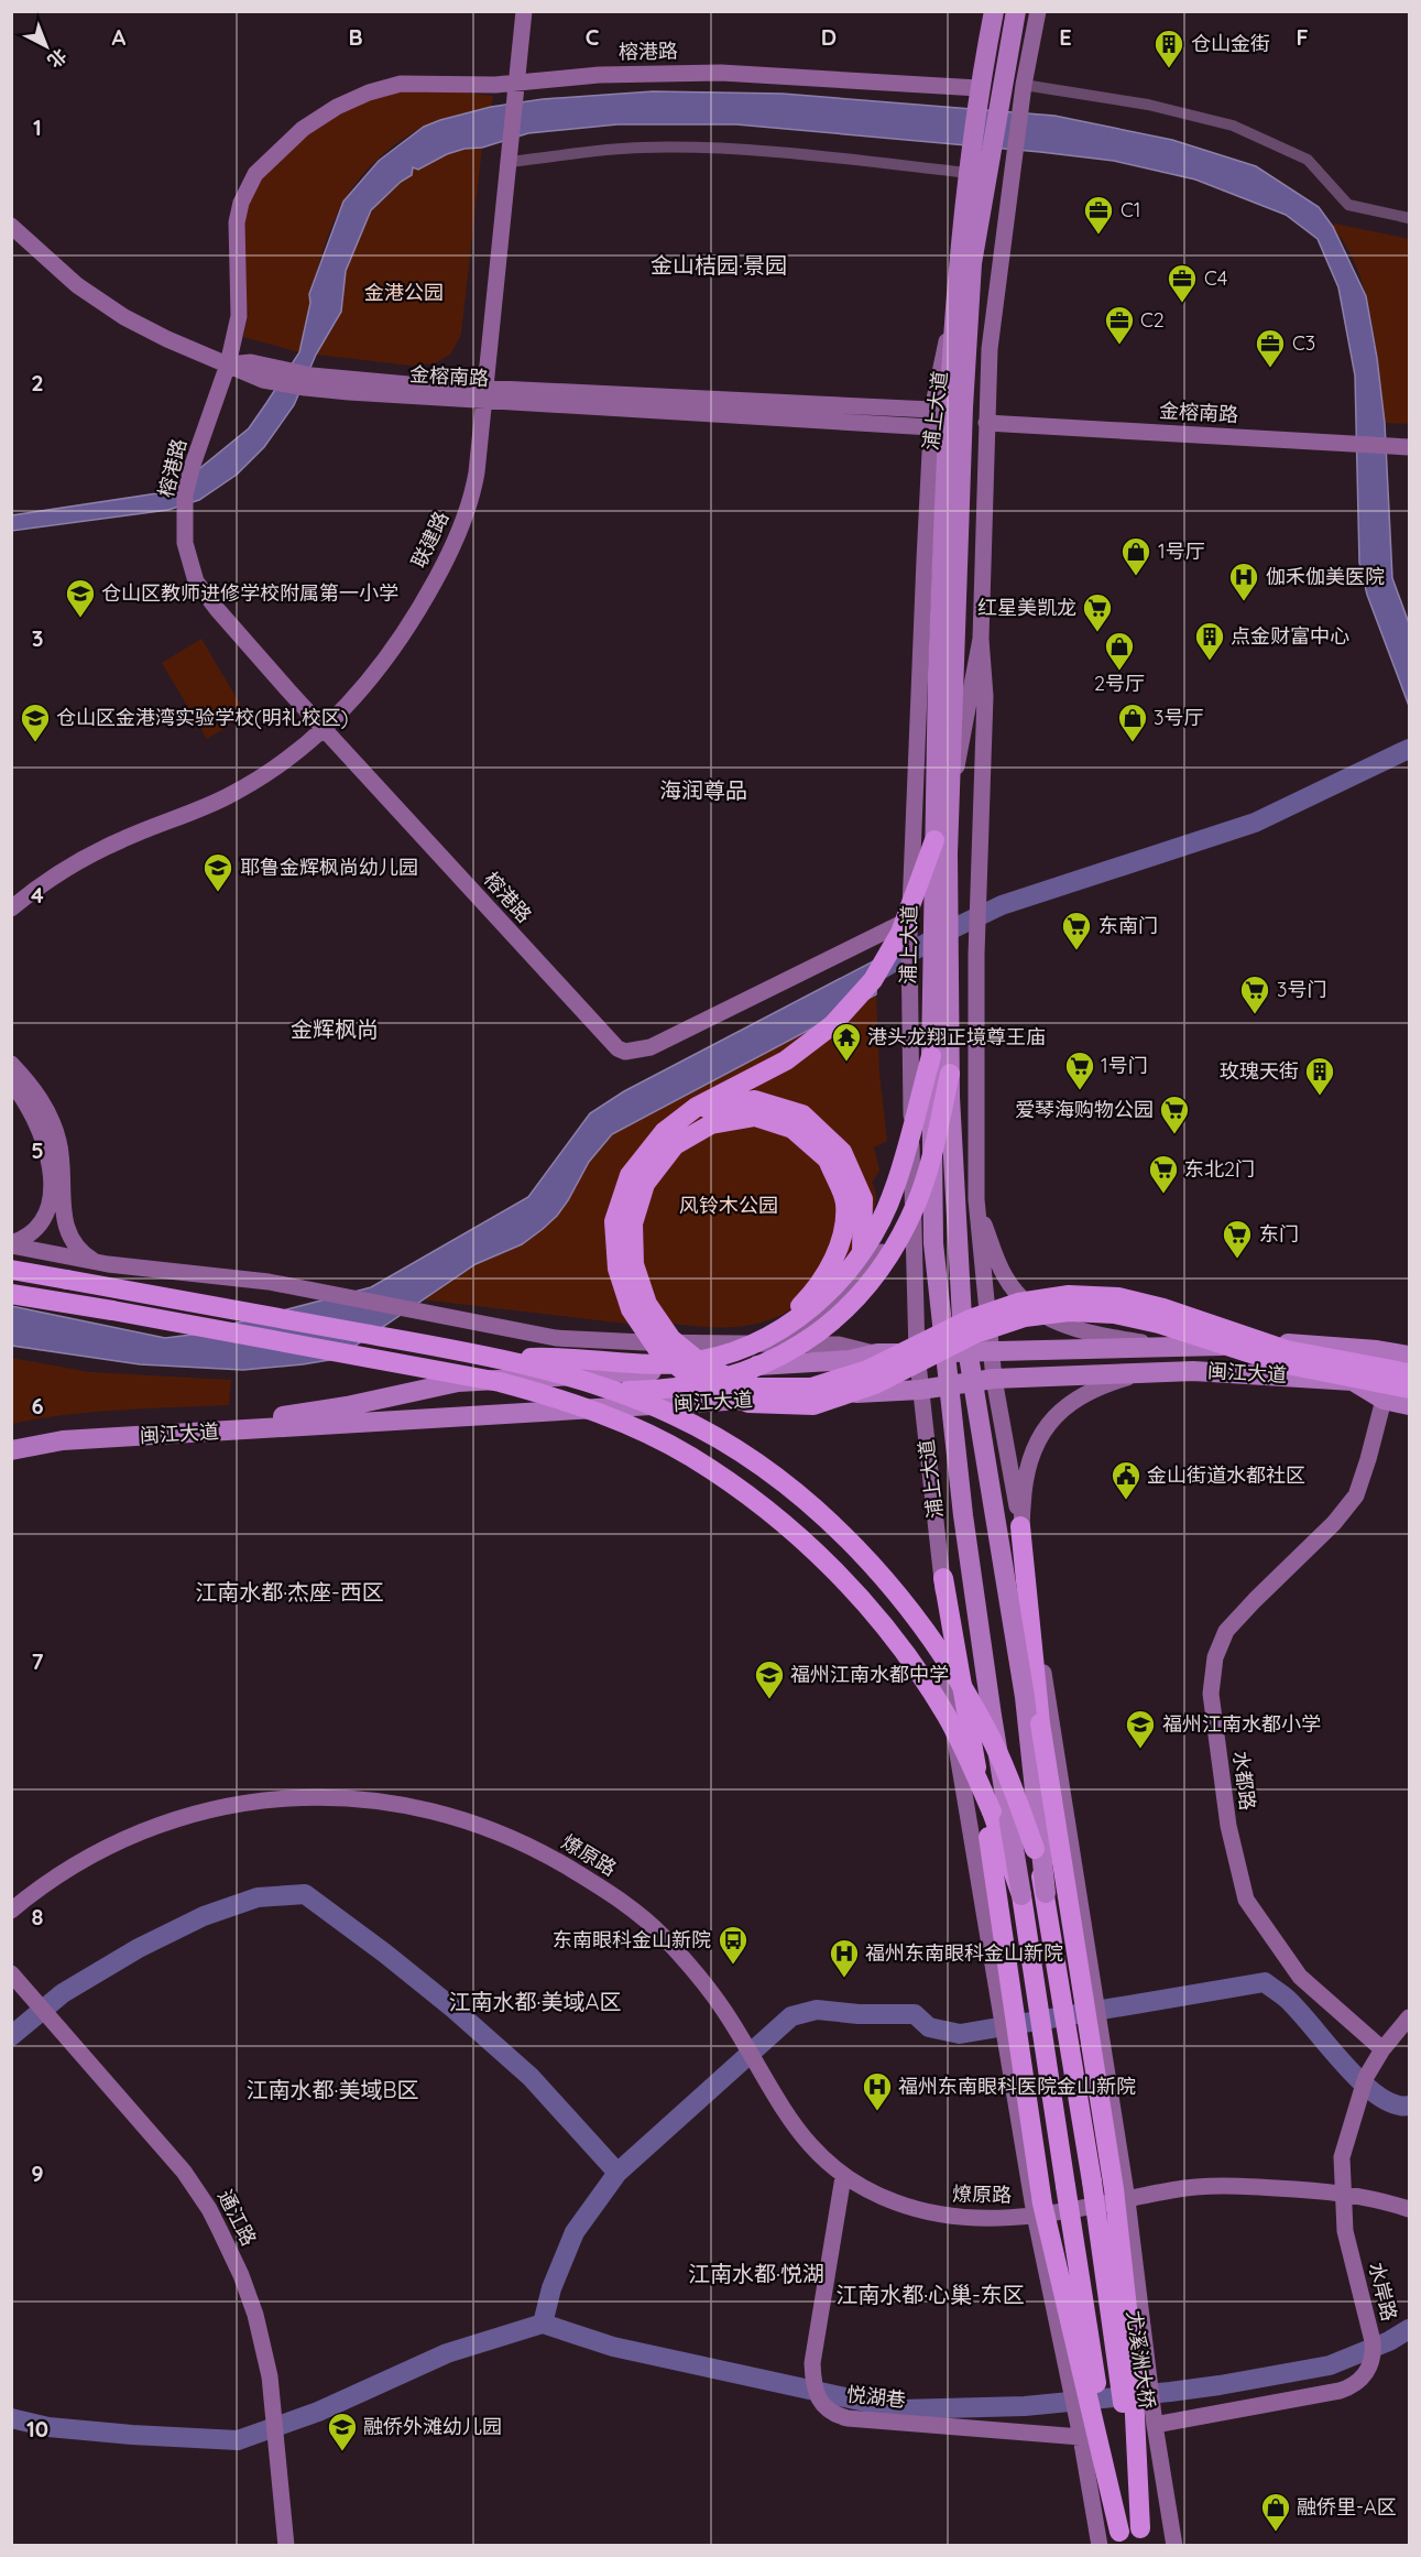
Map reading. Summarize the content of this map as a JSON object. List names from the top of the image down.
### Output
{
  "streets": {
    "highway": ["尤溪洲大桥"],
    "main road": [
      "榕港路",
      "金榕南路",
      "浦上大道",
      "联建路",
      "闽江大道",
      "水都路",
      "燎原路",
      "通江路",
      "水岸路",
      "悦湖巷"
    ]
  },
  "crossings": [
    ["榕港路", "金榕南路"],
    ["榕港路", "浦上大道"],
    ["榕港路", "联建路"],
    ["金榕南路", "浦上大道"],
    ["金榕南路", "联建路"],
    ["浦上大道", "闽江大道"],
    ["浦上大道", "燎原路"],
    ["浦上大道", "悦湖巷"],
    ["闽江大道", "水都路"],
    ["水都路", "水岸路"],
    ["燎原路", "悦湖巷"]
  ],
  "districts": [
    "金山桔园·景园",
    "海润尊品",
    "金辉枫尚",
    "江南水都·杰座-西区",
    "江南水都·美域A区",
    "江南水都·美域B区",
    "江南水都·悦湖",
    "江南水都·心巢-东区"
  ],
  "parks": ["金港公园", "风铃木公园"],
  "places": {
    "building": ["仓山金街", "点金财富中心", "玫瑰天街"],
    "office": [
      "C1",
      "C4",
      "C2",
      "C3"
    ],
    "shop": [
      "1号厅",
      "2号厅",
      "3号厅",
      "融侨里-A区"
    ],
    "hospital": ["伽禾伽美医院", "福州东南眼科金山新院", "福州东南眼科医院金山新院"],
    "school or university": [
      "仓山区教师进修学校附属第一小学",
      "仓山区金港湾实验学校(明礼校区)",
      "耶鲁金辉枫尚幼儿园",
      "福州江南水都中学",
      "福州江南水都小学",
      "融侨外滩幼儿园"
    ],
    "supermarket": [
      "红星美凯龙",
      "东南门",
      "3号门",
      "1号门",
      "爱琴海购物公园",
      "东北2门",
      "东门"
    ],
    "temple": ["港头龙翔正境尊王庙"],
    "public building": ["金山街道水都社区"],
    "bus stop": ["东南眼科金山新院"]
  },
  "north": "bottom right",
  "grid": {
    "columns": [
      "A",
      "B",
      "C",
      "D",
      "E",
      "F"
    ],
    "rows": [
      "1",
      "2",
      "3",
      "4",
      "5",
      "6",
      "7",
      "8",
      "9",
      "10"
    ]
  }
}
